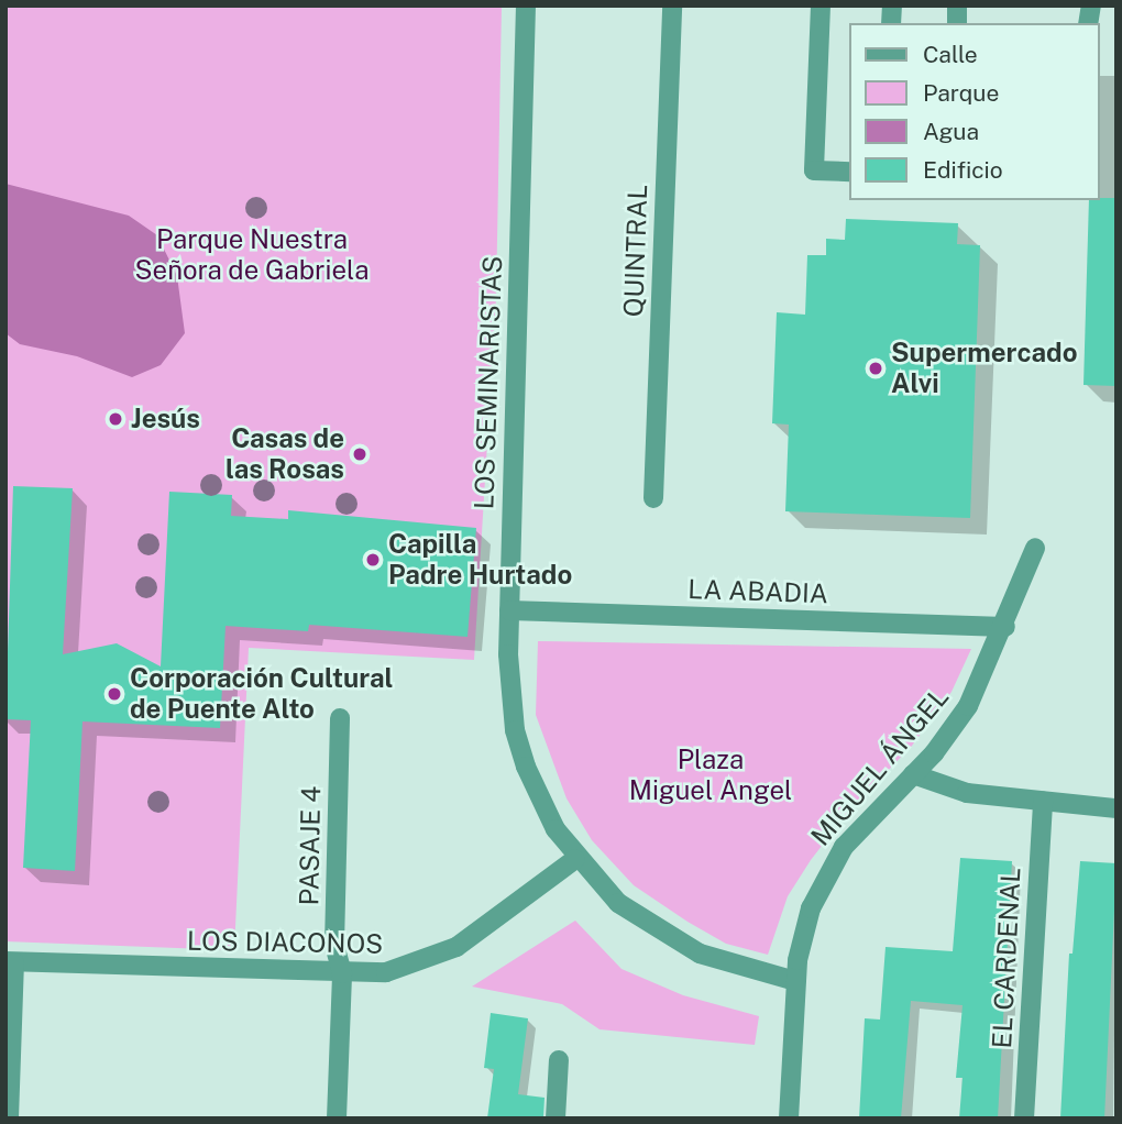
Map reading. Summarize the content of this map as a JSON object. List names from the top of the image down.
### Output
{
  "streets": {
    "street": [
      "QUINTRAL",
      "LOS SEMINARISTAS",
      "LA ABADIA",
      "MIGUEL ÁNGEL",
      "PASAJE 4",
      "LOS DIACONOS",
      "EL CARDENAL"
    ]
  },
  "crossings": [
    ["LOS SEMINARISTAS", "LA ABADIA"],
    ["LOS SEMINARISTAS", "MIGUEL ÁNGEL"],
    ["LOS SEMINARISTAS", "LOS DIACONOS"],
    ["LA ABADIA", "MIGUEL ÁNGEL"],
    ["PASAJE 4", "LOS DIACONOS"]
  ],
  "parks": ["Parque Nuestra Señora de Gabriela", "Plaza Miguel Angel"],
  "places": [
    "Supermercado Alvi",
    "Jesús",
    "Casas de las Rosas",
    "Capilla Padre Hurtado",
    "Corporación Cultural de Puente Alto"
  ],
  "legend": [
    "Calle",
    "Parque",
    "Agua",
    "Edificio"
  ]
}
